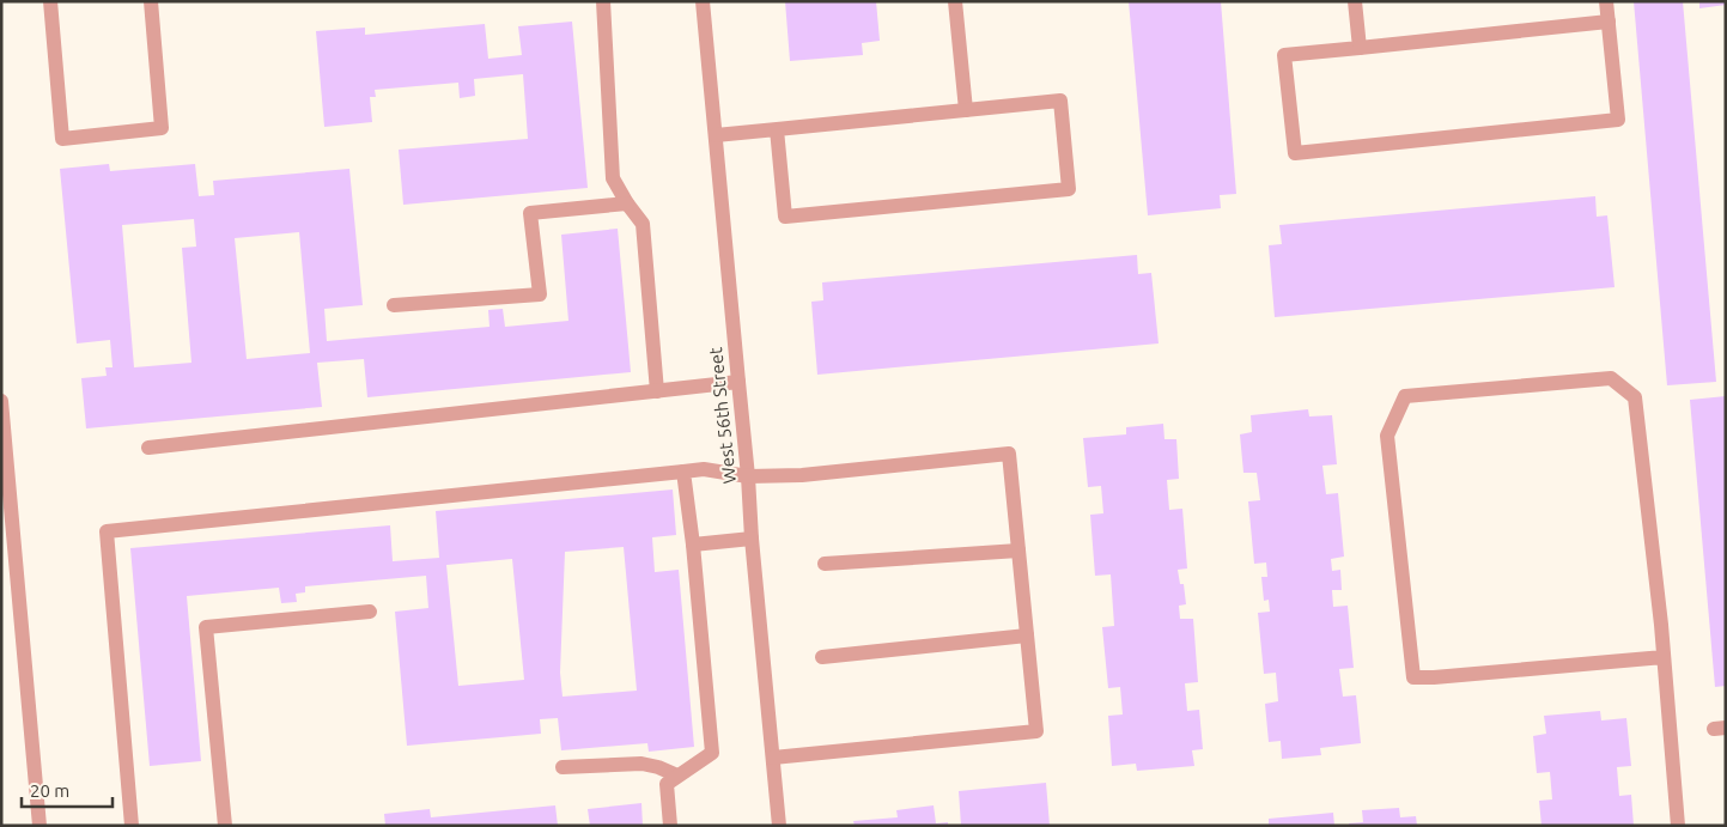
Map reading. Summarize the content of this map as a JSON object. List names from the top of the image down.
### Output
{
  "streets": {
    "street": ["West 56th Street"]
  },
  "scale_bar": "20 m"
}
